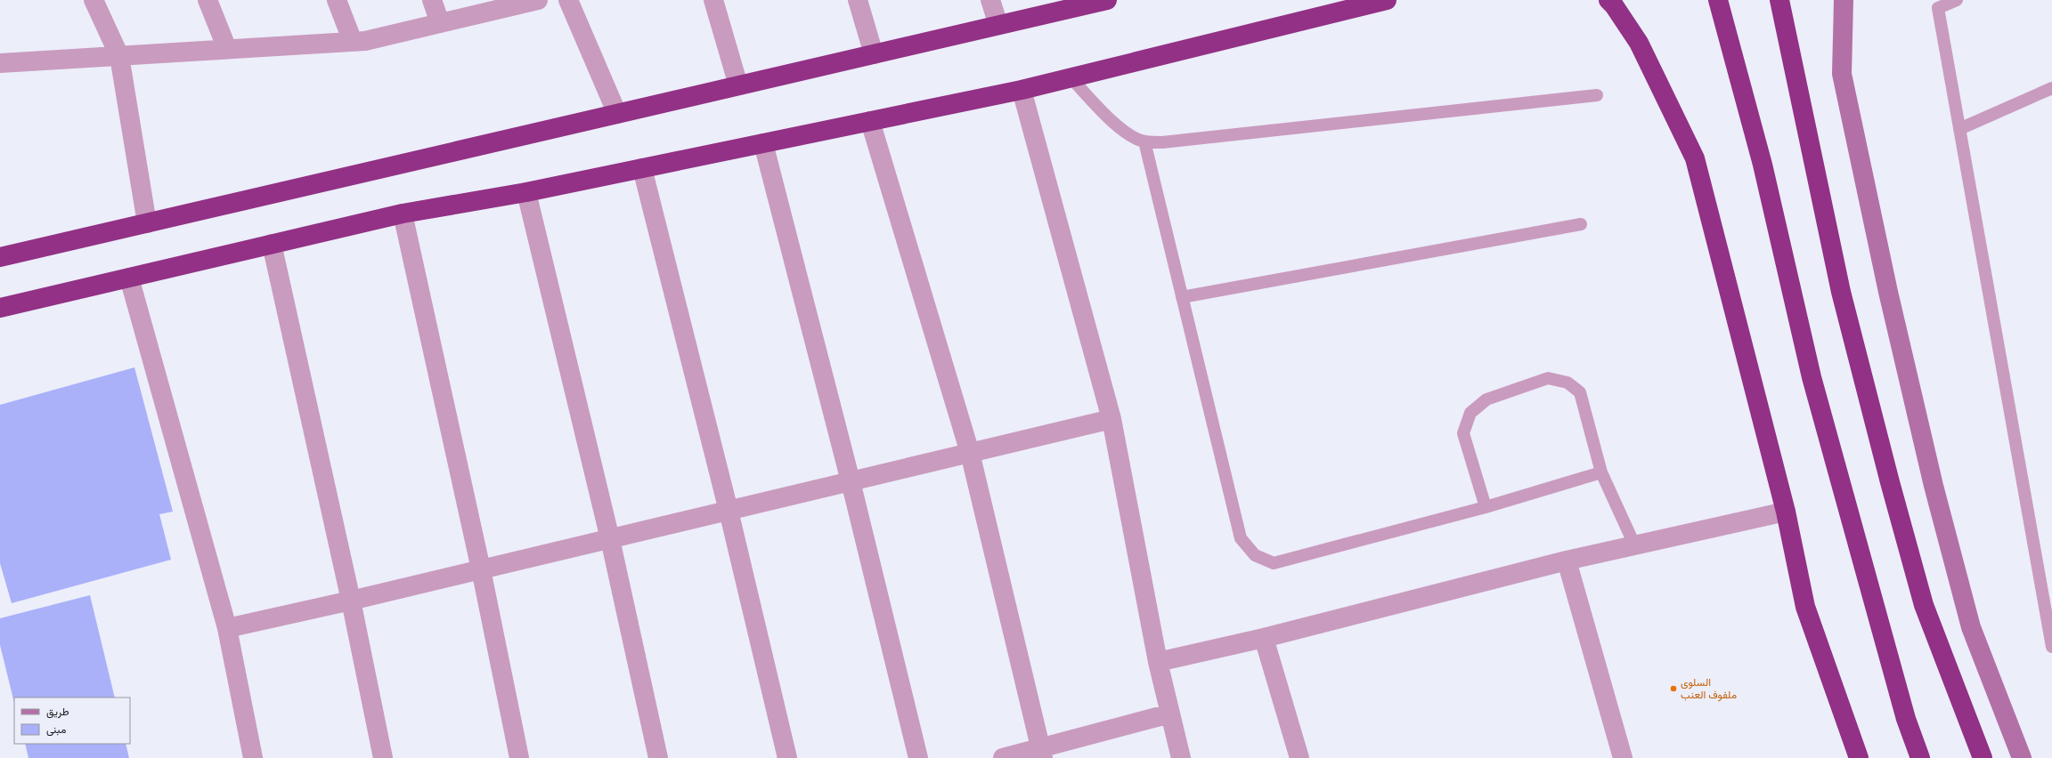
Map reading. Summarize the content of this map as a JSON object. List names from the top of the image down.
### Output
{
  "places": ["السلوى ملفوف العنب"],
  "legend": ["طريق", "مبنى"]
}
